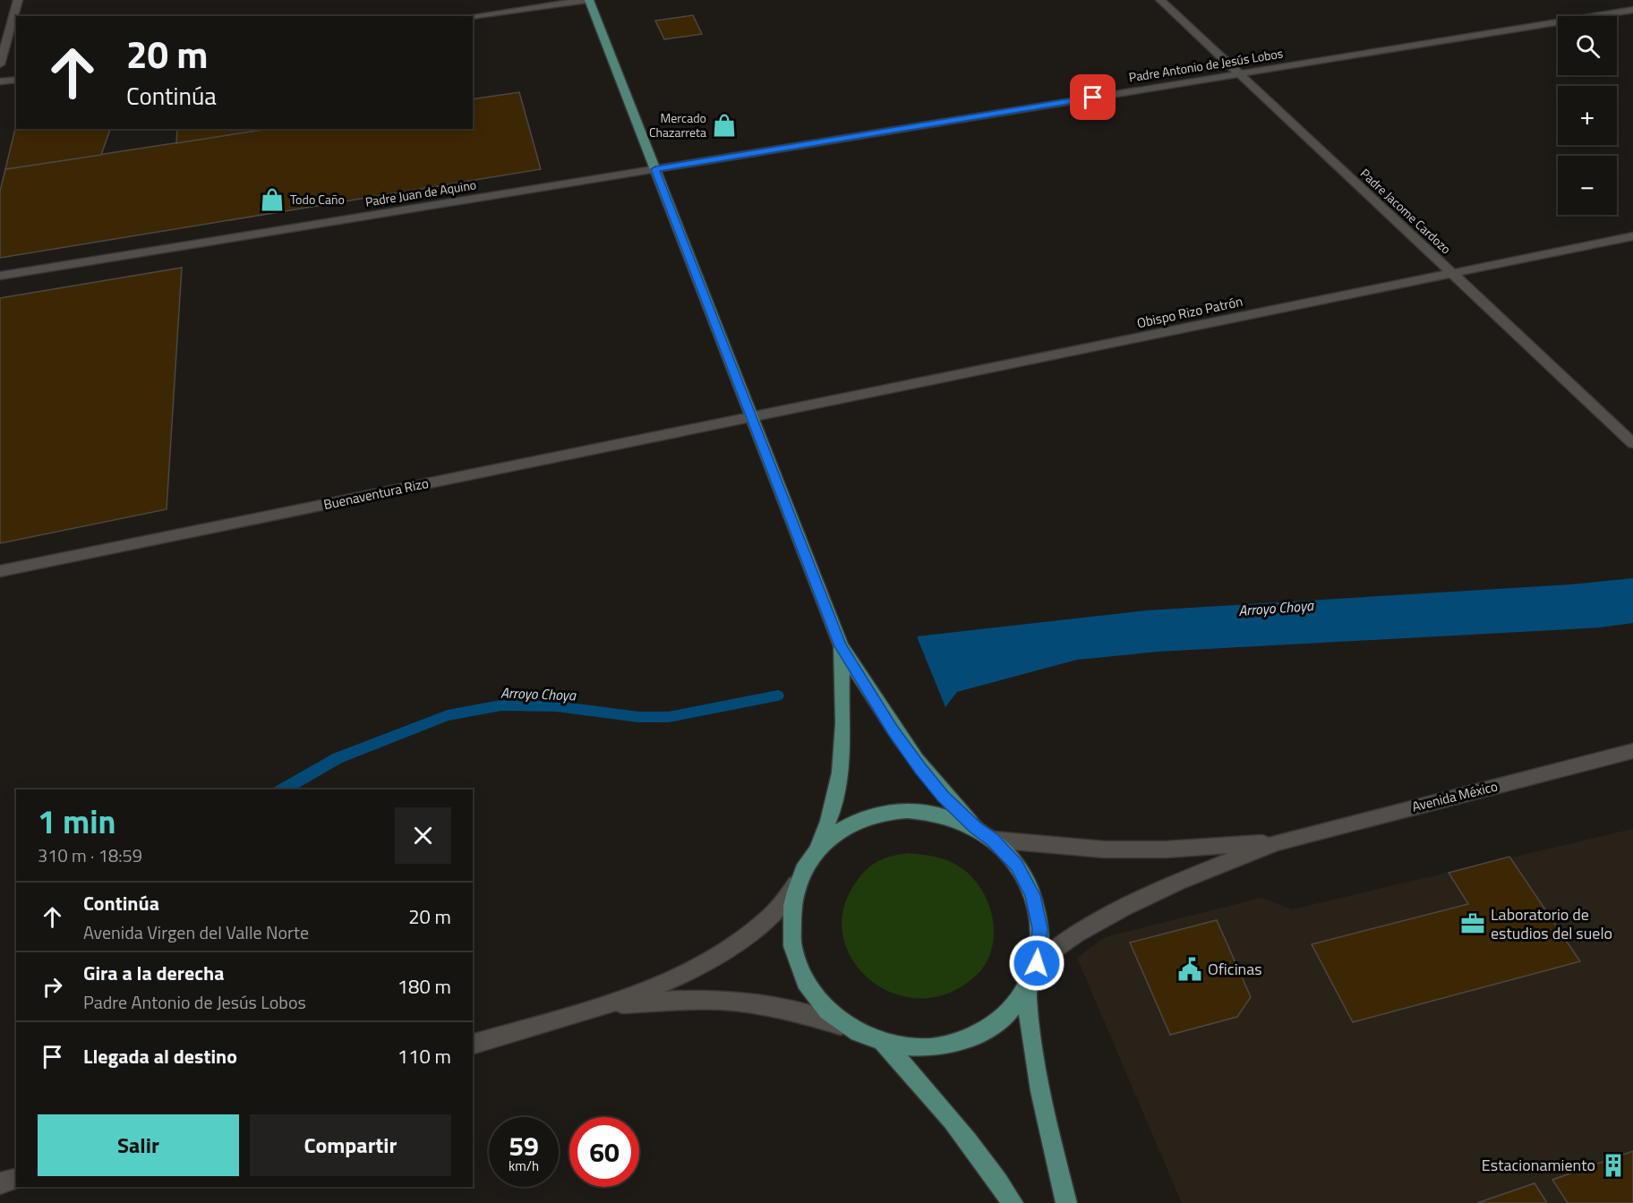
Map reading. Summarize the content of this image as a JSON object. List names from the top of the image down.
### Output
{
  "streets": {
    "street": [
      "Padre Antonio de Jesús Lobos",
      "Padre Juan de Aquino",
      "Padre Jacome Cardozo",
      "Obispo Rizo Patrón",
      "Buenaventura Rizo",
      "Avenida México"
    ]
  },
  "crossings": [
    ["Padre Antonio de Jesús Lobos", "Padre Juan de Aquino"],
    ["Padre Antonio de Jesús Lobos", "Padre Jacome Cardozo"],
    ["Padre Jacome Cardozo", "Obispo Rizo Patrón"],
    ["Obispo Rizo Patrón", "Buenaventura Rizo"]
  ],
  "water": ["Arroyo Choya"],
  "places": {
    "shop": ["Mercado Chazarreta", "Todo Caño"],
    "office": ["Laboratorio de estudios del suelo"],
    "public building": ["Oficinas"],
    "building": ["Estacionamiento"]
  },
  "page": {
    "map_buttons": ["+", "−"],
    "turn": ["20 m", "Continúa"],
    "heading": ["1 min", "310 m · 18:59"],
    "list": [
      {
        "name": "Continúa",
        "note": "Avenida Virgen del Valle Norte",
        "value": "20 m"
      },
      {
        "name": "Gira a la derecha",
        "note": "Padre Antonio de Jesús Lobos",
        "value": "180 m"
      },
      {
        "name": "Llegada al destino",
        "value": "110 m"
      }
    ],
    "buttons": ["Salir", "Compartir"],
    "speed": "59 km/h",
    "limit": "60"
  }
}
